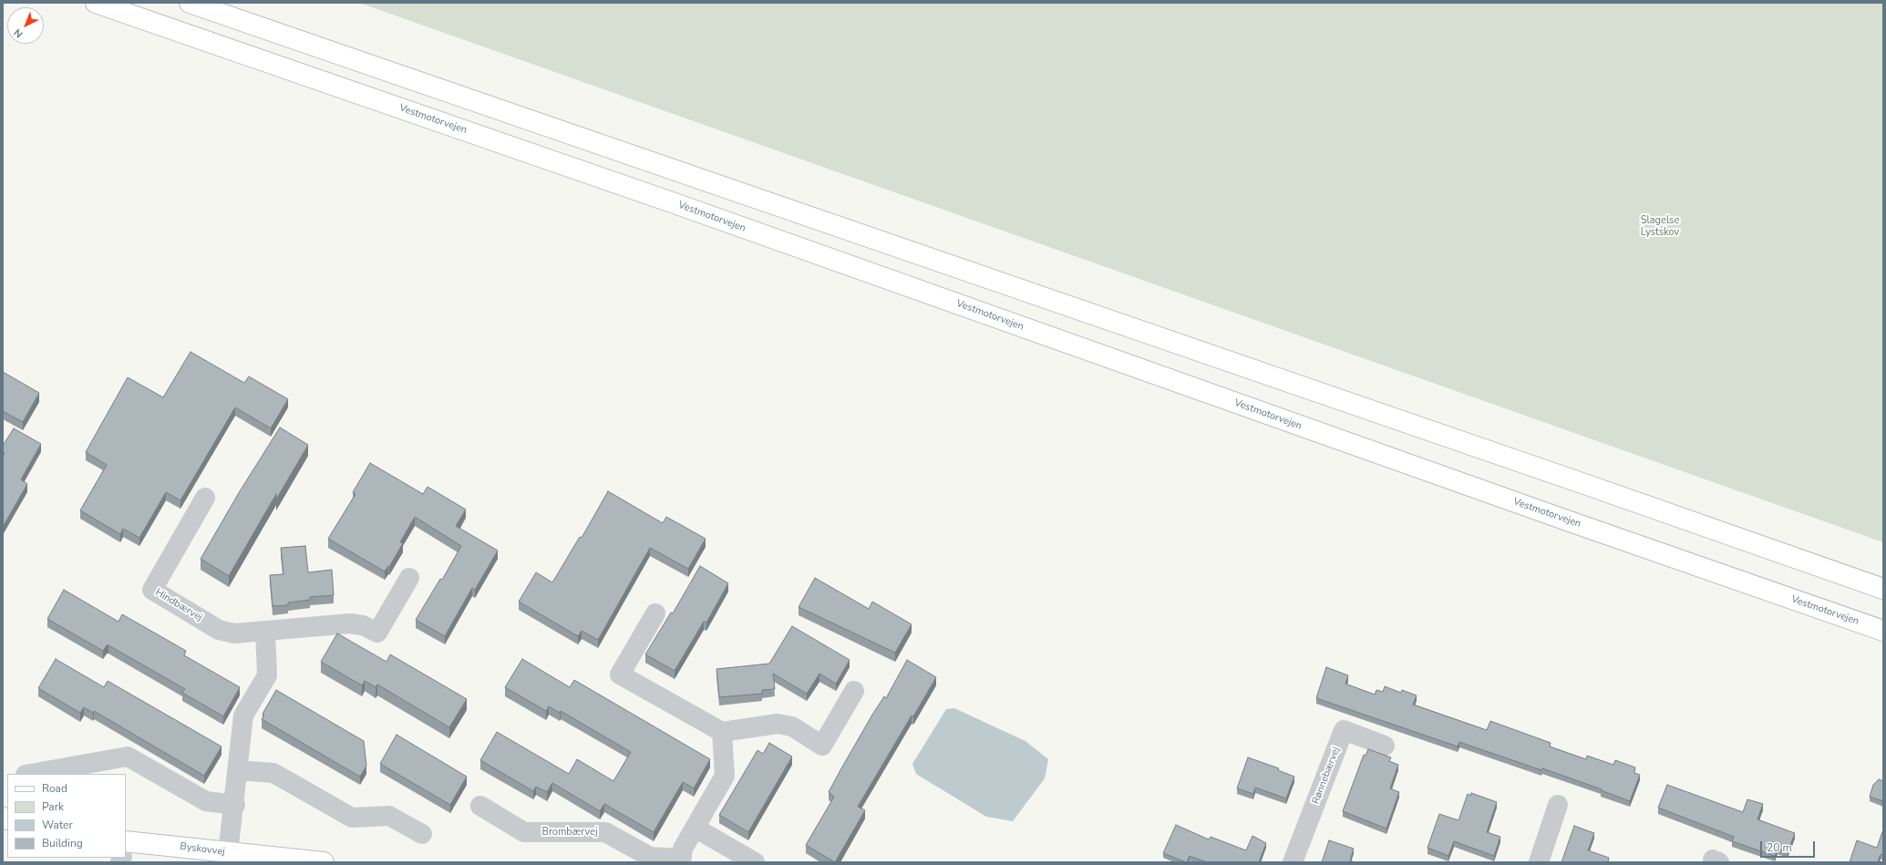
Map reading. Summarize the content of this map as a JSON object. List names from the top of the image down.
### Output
{
  "streets": {
    "main road": ["Vestmotorvejen", "Byskovvej"],
    "street": ["Hindbærvej", "Rønnebærvej", "Brombærvej"]
  },
  "parks": ["Slagelse Lystskov"],
  "legend": [
    "Road",
    "Park",
    "Water",
    "Building"
  ],
  "scale_bar": "20 m",
  "north": "bottom left"
}
